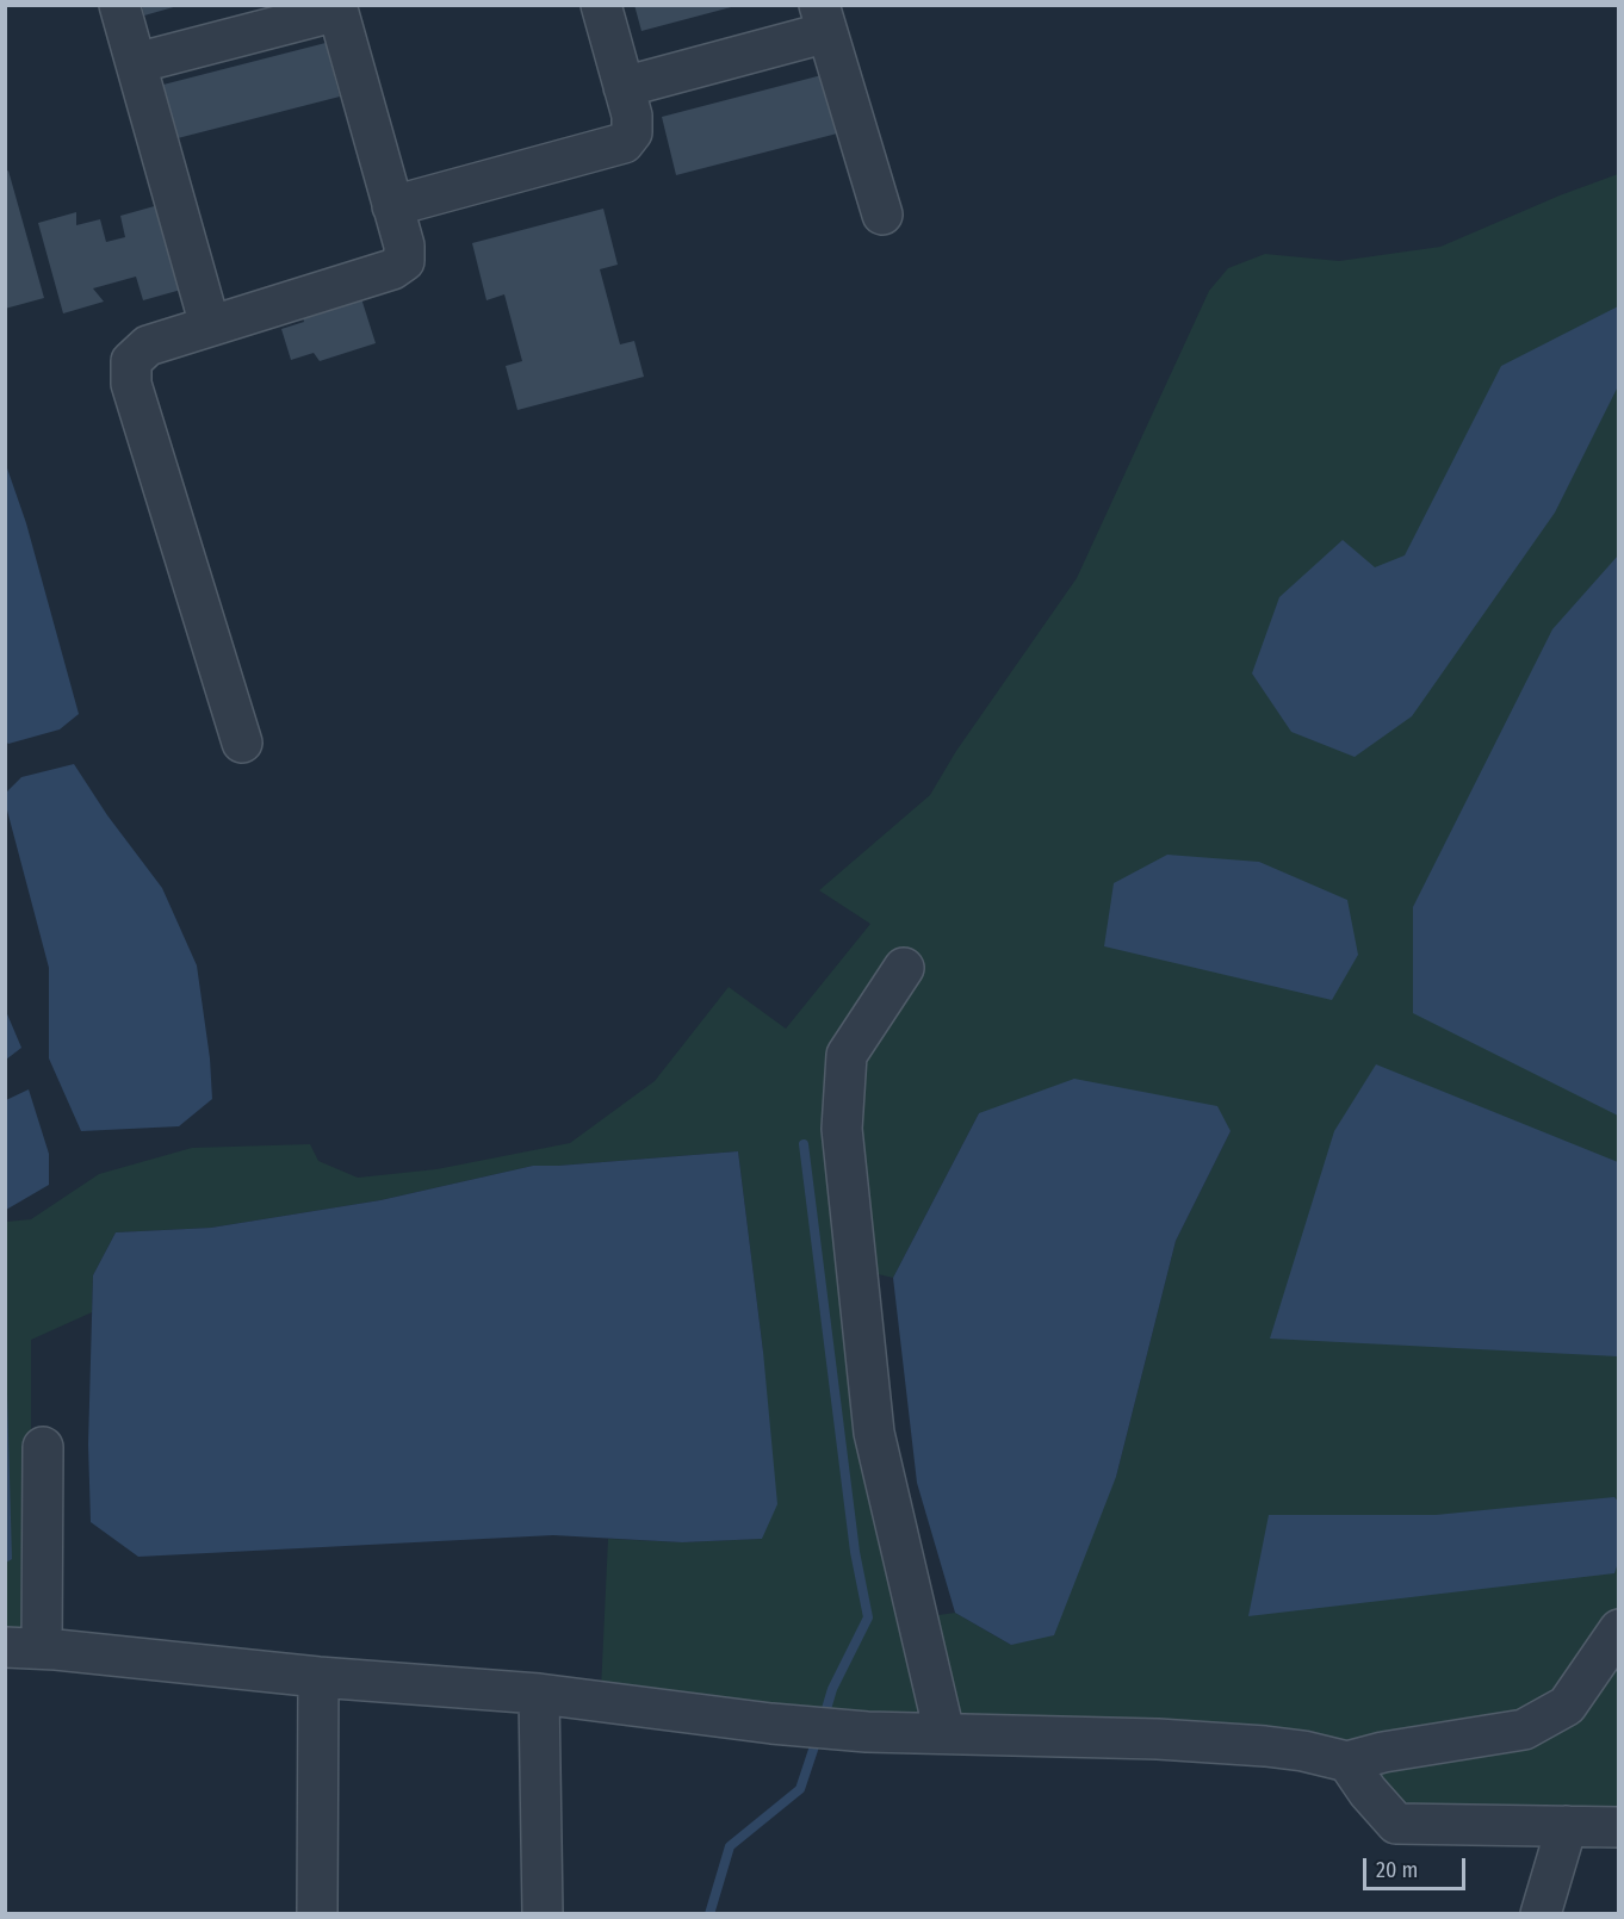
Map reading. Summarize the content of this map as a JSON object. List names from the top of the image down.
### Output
{
  "scale_bar": "20 m"
}
